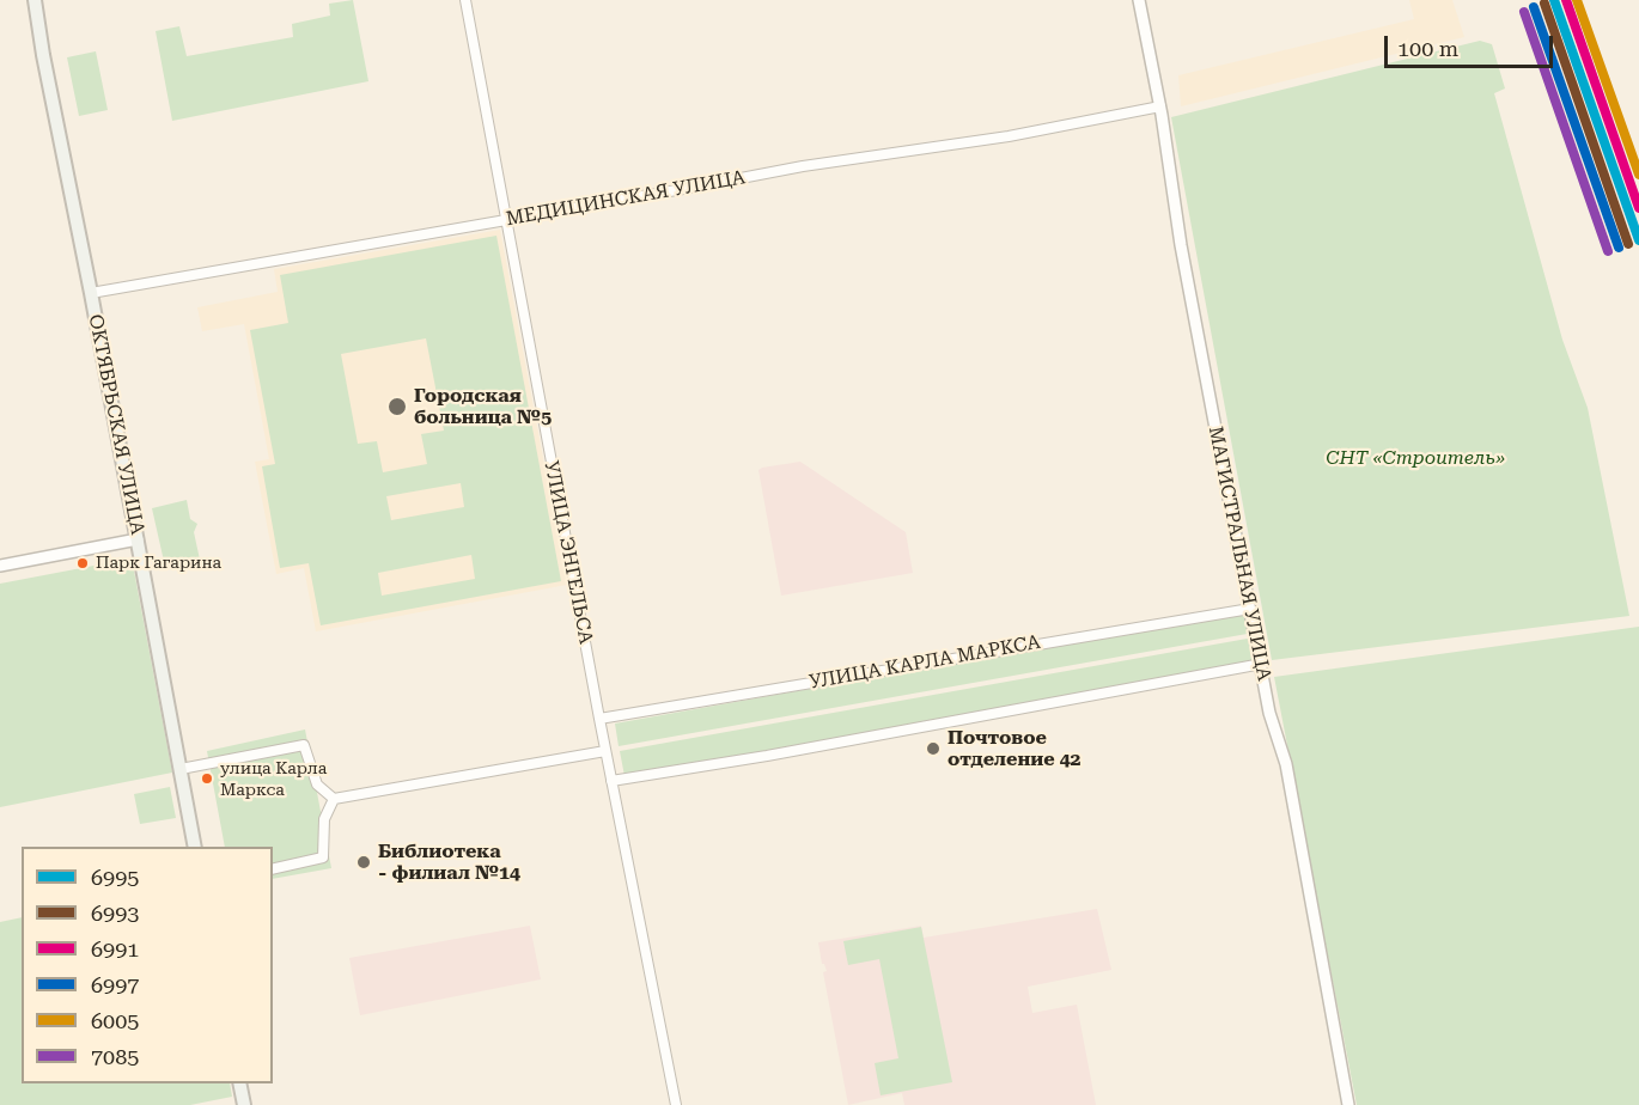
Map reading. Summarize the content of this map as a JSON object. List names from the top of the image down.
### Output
{
  "streets": {
    "main road": ["ОКТЯБРЬСКАЯ УЛИЦА"],
    "street": [
      "МЕДИЦИНСКАЯ УЛИЦА",
      "УЛИЦА ЭНГЕЛЬСА",
      "МАГИСТРАЛЬНАЯ УЛИЦА",
      "УЛИЦА КАРЛА МАРКСА"
    ]
  },
  "crossings": [
    ["МЕДИЦИНСКАЯ УЛИЦА", "ОКТЯБРЬСКАЯ УЛИЦА"],
    ["МЕДИЦИНСКАЯ УЛИЦА", "УЛИЦА ЭНГЕЛЬСА"],
    ["МЕДИЦИНСКАЯ УЛИЦА", "МАГИСТРАЛЬНАЯ УЛИЦА"],
    ["УЛИЦА ЭНГЕЛЬСА", "УЛИЦА КАРЛА МАРКСА"],
    ["МАГИСТРАЛЬНАЯ УЛИЦА", "УЛИЦА КАРЛА МАРКСА"]
  ],
  "parks": ["СНТ «Строитель»"],
  "places": [
    "Городская больница №5",
    "Парк Гагарина",
    "Почтовое отделение 42",
    "улица Карла Маркса",
    "Библиотека - филиал №14"
  ],
  "lines": [
    "transit line 6995",
    "transit line 6991",
    "transit line 6005",
    "transit line 6993",
    "transit line 6997",
    "transit line 7085"
  ],
  "legend": [
    "6995",
    "6993",
    "6991",
    "6997",
    "6005",
    "7085"
  ],
  "scale_bar": "100 m"
}
